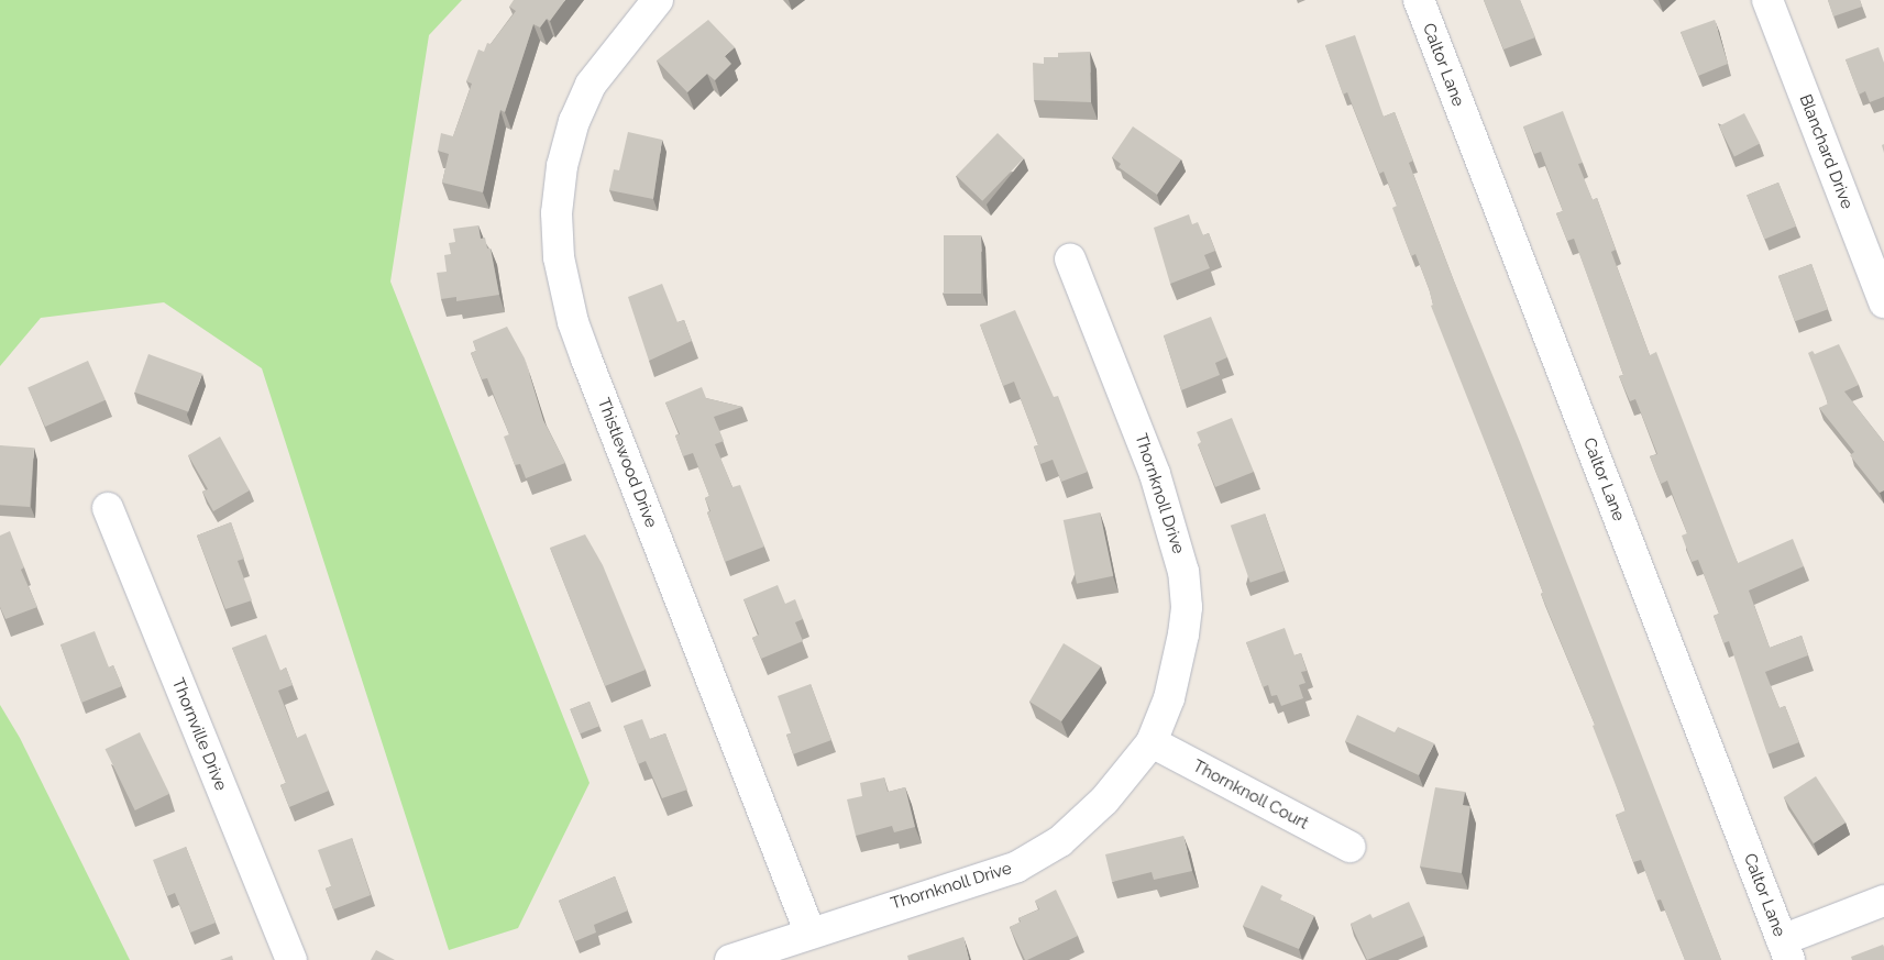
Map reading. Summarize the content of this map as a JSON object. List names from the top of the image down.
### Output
{
  "streets": {
    "street": [
      "Caltor Lane",
      "Blanchard Drive",
      "Thistlewood Drive",
      "Thornknoll Drive",
      "Thornville Drive",
      "Thornknoll Court"
    ]
  },
  "crossings": [
    ["Thistlewood Drive", "Thornknoll Drive"],
    ["Thornknoll Drive", "Thornknoll Court"]
  ]
}
